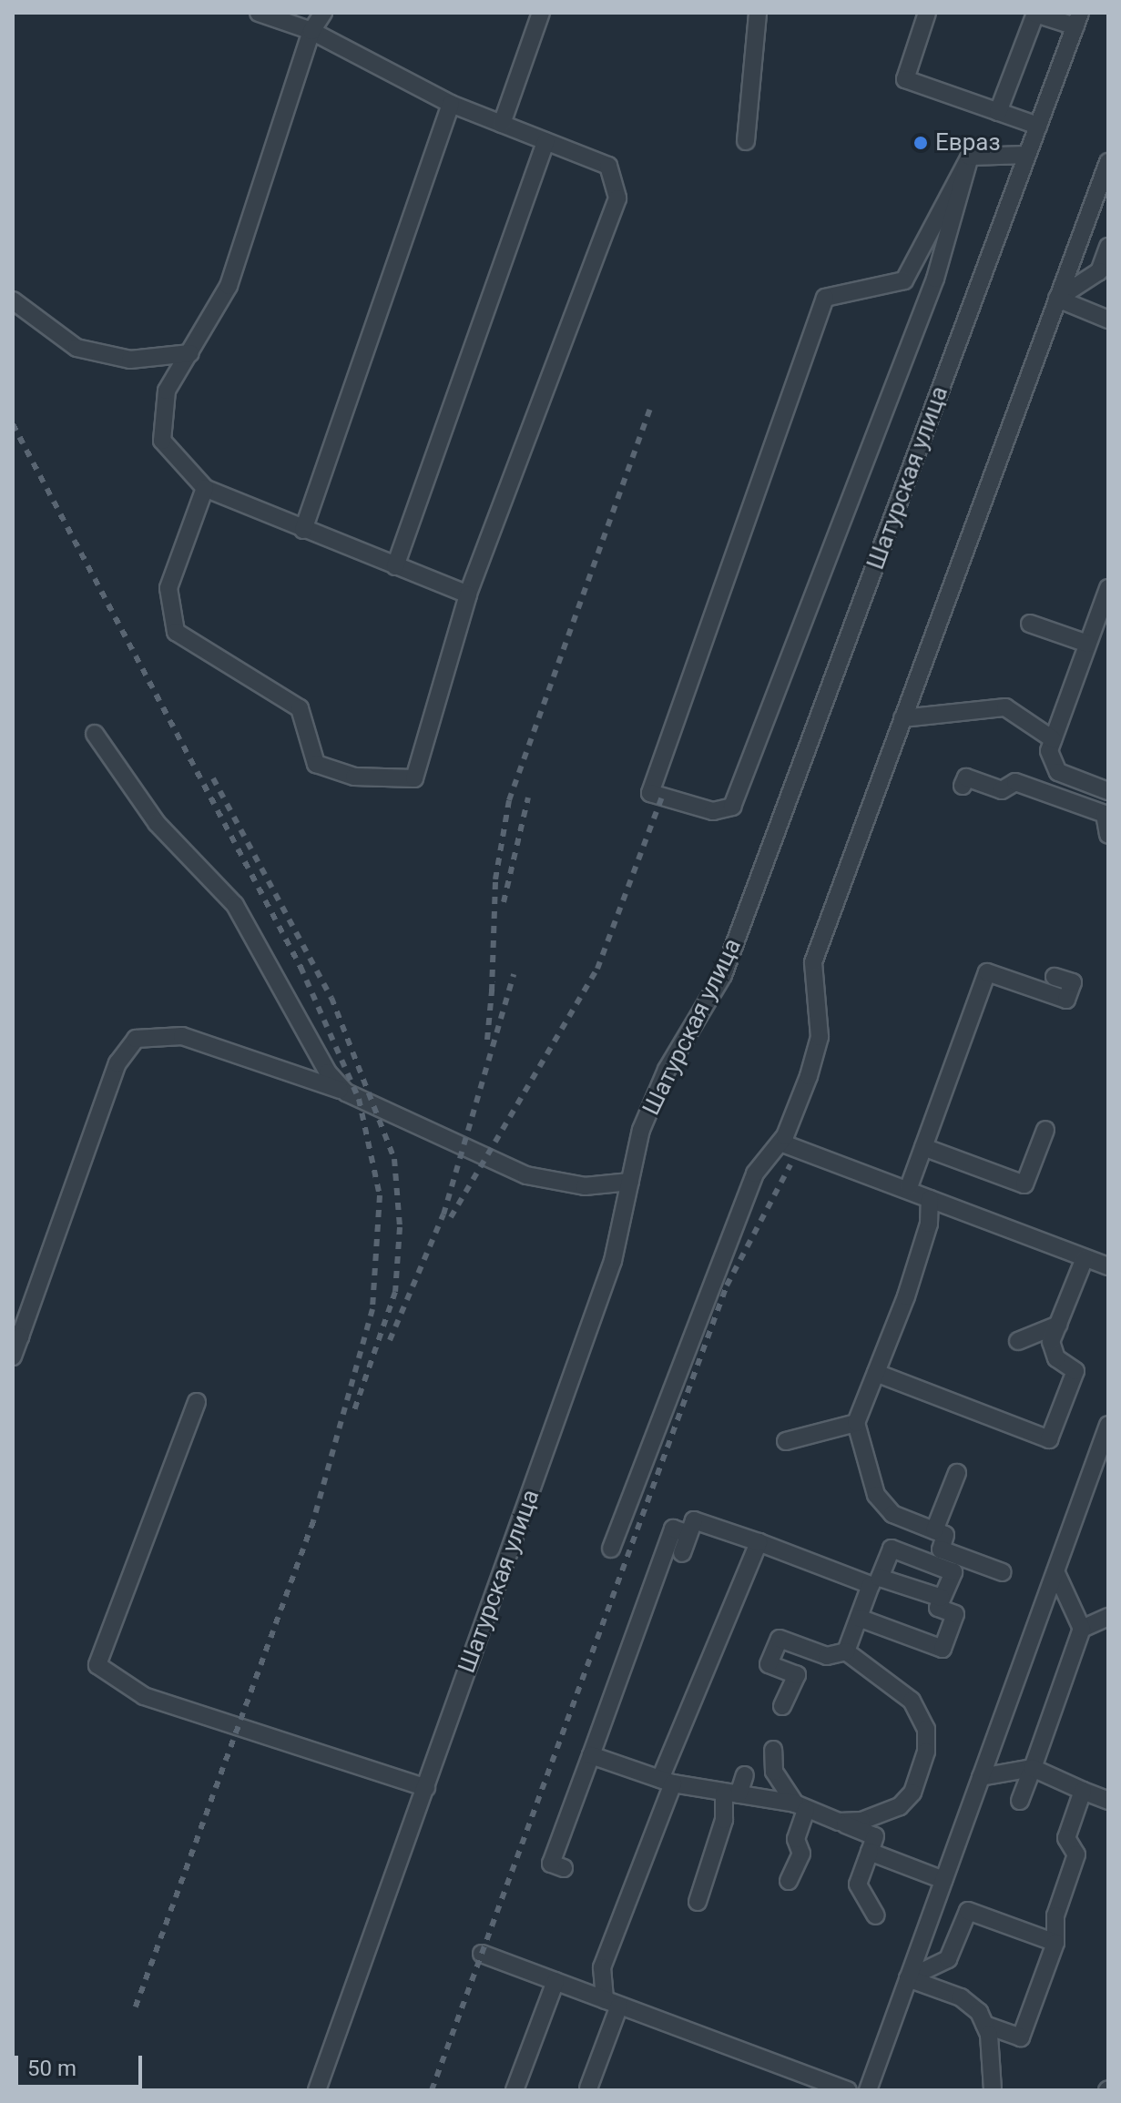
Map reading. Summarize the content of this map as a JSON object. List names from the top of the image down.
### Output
{
  "streets": {
    "street": ["Шатурская улица"]
  },
  "places": ["Евраз"],
  "scale_bar": "50 m"
}
